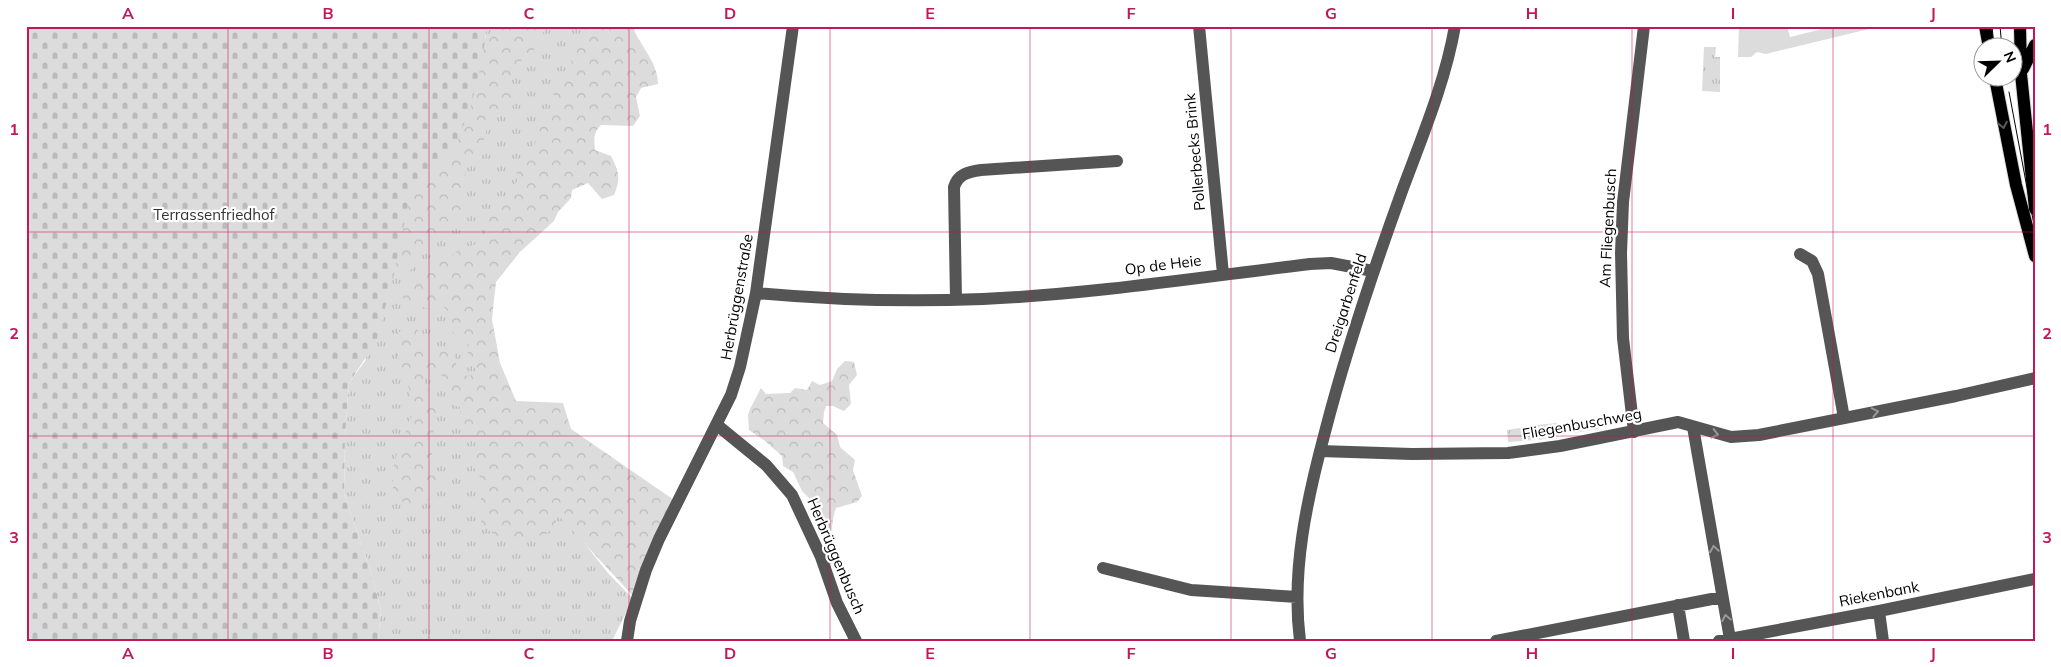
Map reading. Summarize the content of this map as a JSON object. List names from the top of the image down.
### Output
{
  "streets": {
    "street": [
      "Pollerbecks Brink",
      "Am Fliegenbusch",
      "Op de Heie",
      "Herbrüggenstraße",
      "Dreigarbenfeld",
      "Fliegenbuschweg",
      "Herbrüggenbusch",
      "Riekenbank"
    ]
  },
  "crossings": [
    ["Pollerbecks Brink", "Op de Heie"],
    ["Am Fliegenbusch", "Fliegenbuschweg"],
    ["Op de Heie", "Herbrüggenstraße"],
    ["Op de Heie", "Dreigarbenfeld"],
    ["Herbrüggenstraße", "Herbrüggenbusch"],
    ["Dreigarbenfeld", "Fliegenbuschweg"],
    ["Fliegenbuschweg", "Riekenbank"]
  ],
  "one_way": ["Fliegenbuschweg", "Riekenbank"],
  "parks": ["Terrassenfriedhof"],
  "north": "top right",
  "grid": {
    "columns": [
      "A",
      "B",
      "C",
      "D",
      "E",
      "F",
      "G",
      "H",
      "I",
      "J"
    ],
    "rows": ["1", "2", "3"]
  }
}
